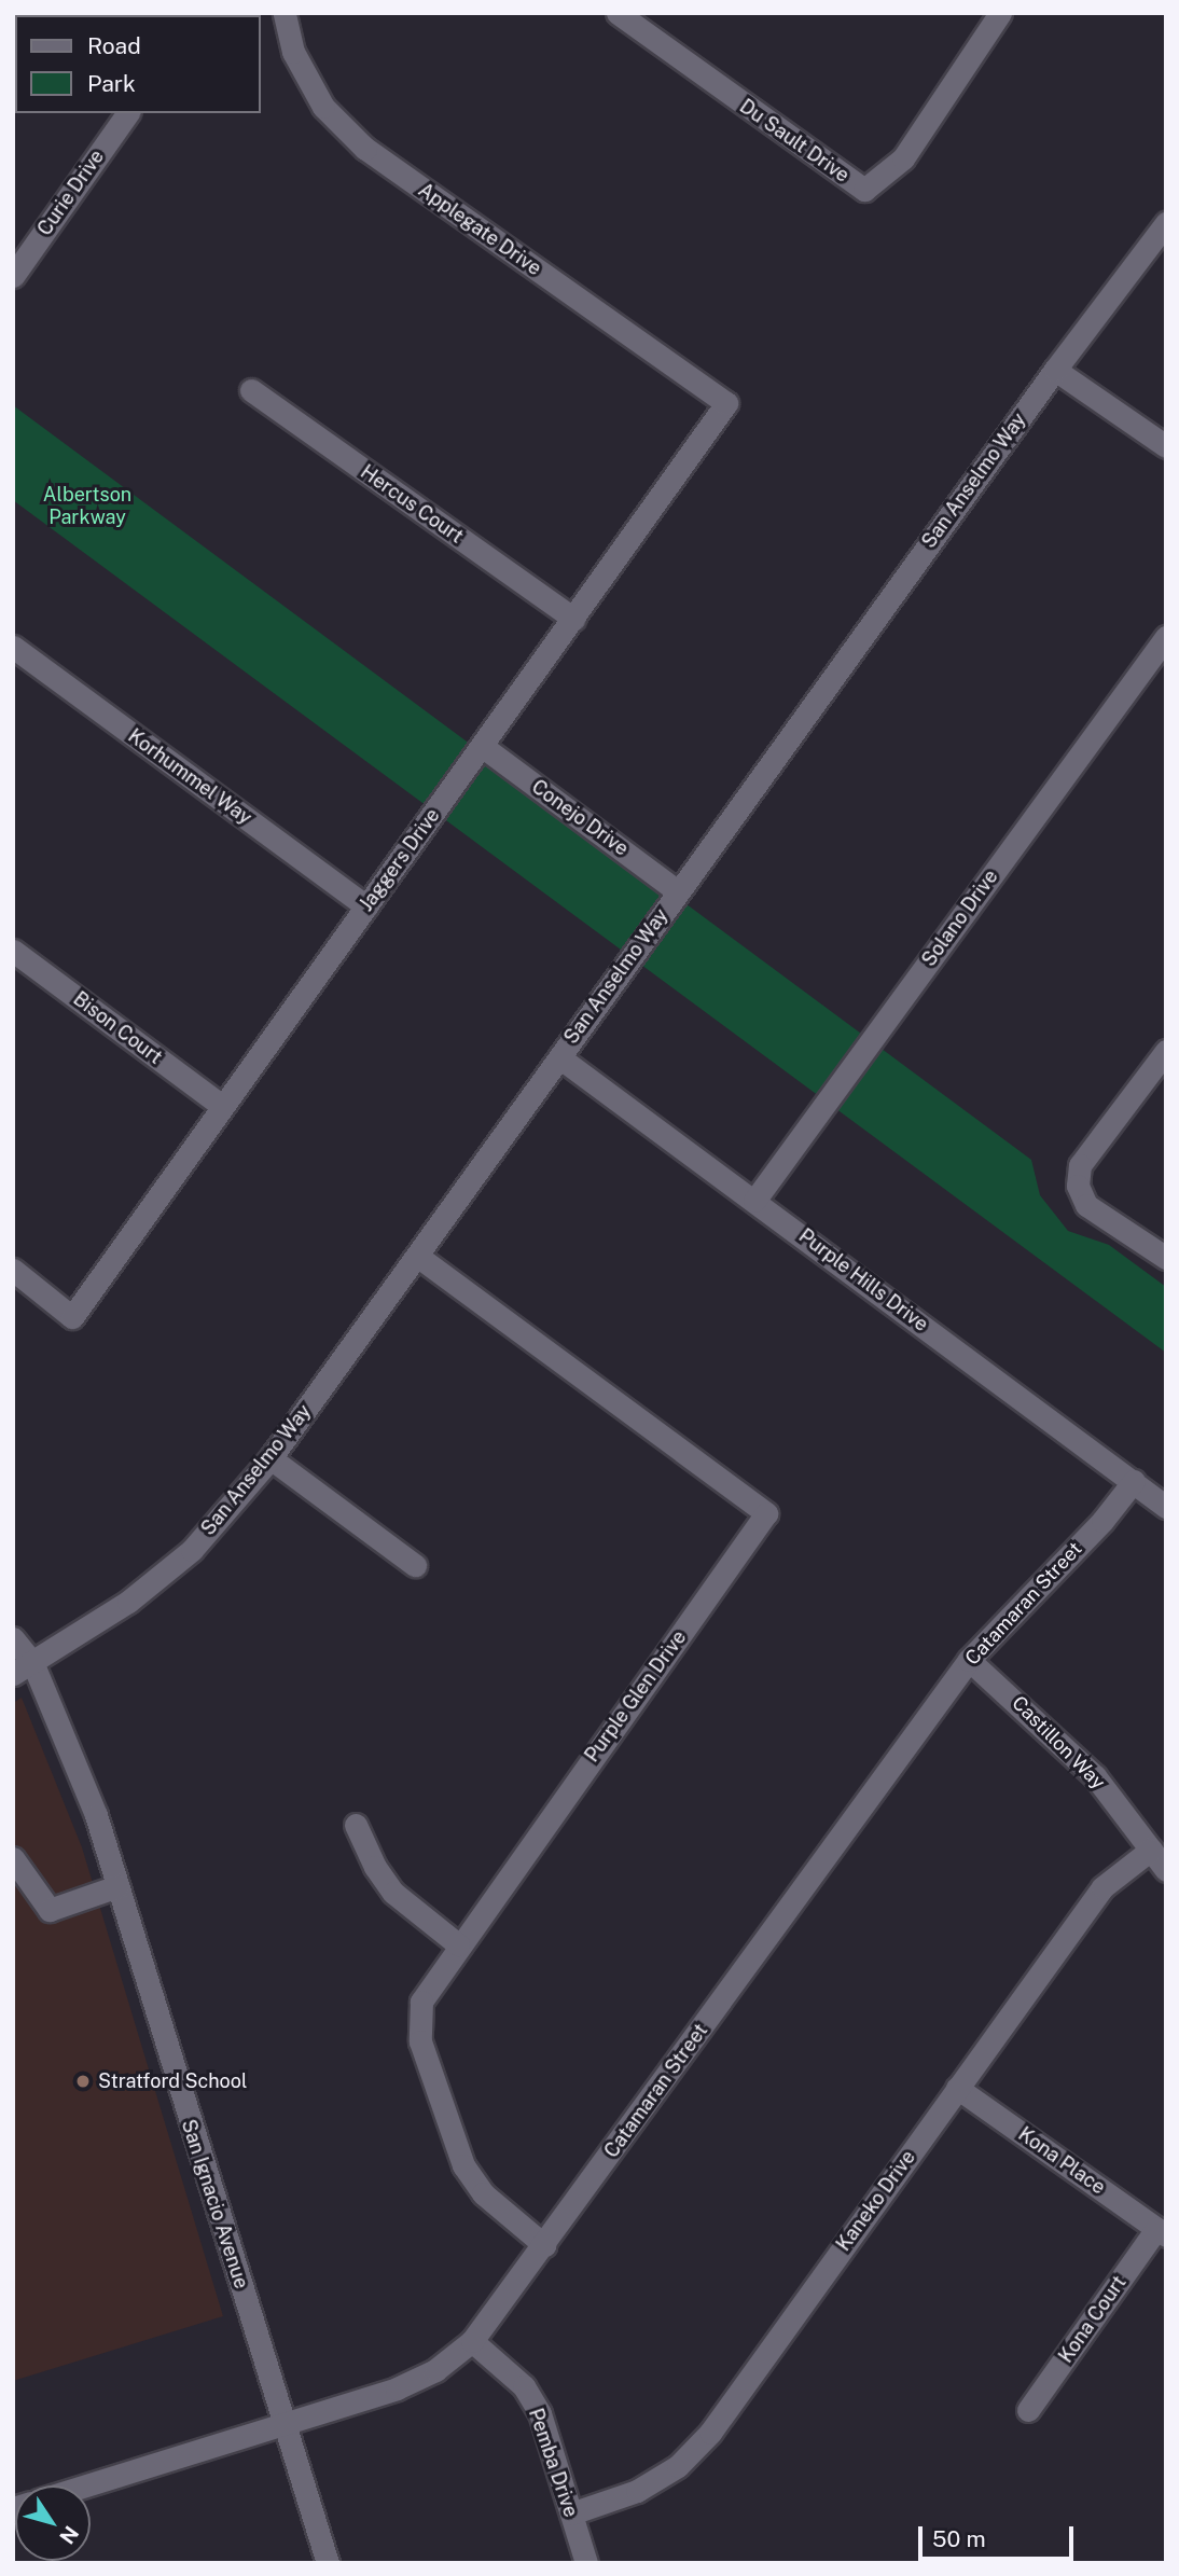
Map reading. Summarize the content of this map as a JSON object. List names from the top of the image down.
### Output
{
  "streets": {
    "street": [
      "Du Sault Drive",
      "Curie Drive",
      "Applegate Drive",
      "San Anselmo Way",
      "Hercus Court",
      "Korhummel Way",
      "Conejo Drive",
      "Jaggers Drive",
      "Solano Drive",
      "Bison Court",
      "Purple Hills Drive",
      "Catamaran Street",
      "Purple Glen Drive",
      "Castillon Way",
      "Kona Place",
      "Kaneko Drive",
      "San Ignacio Avenue",
      "Kona Court",
      "Pemba Drive"
    ]
  },
  "crossings": [
    ["Applegate Drive", "Jaggers Drive"],
    ["San Anselmo Way", "Conejo Drive"],
    ["San Anselmo Way", "Purple Hills Drive"],
    ["San Anselmo Way", "Purple Glen Drive"],
    ["San Anselmo Way", "San Ignacio Avenue"],
    ["Hercus Court", "Jaggers Drive"],
    ["Korhummel Way", "Jaggers Drive"],
    ["Conejo Drive", "Jaggers Drive"],
    ["Jaggers Drive", "Bison Court"],
    ["Solano Drive", "Purple Hills Drive"],
    ["Purple Hills Drive", "Catamaran Street"],
    ["Catamaran Street", "Purple Glen Drive"],
    ["Catamaran Street", "Castillon Way"],
    ["Catamaran Street", "San Ignacio Avenue"],
    ["Catamaran Street", "Pemba Drive"],
    ["Castillon Way", "Kaneko Drive"],
    ["Kona Place", "Kaneko Drive"],
    ["Kona Place", "Kona Court"],
    ["Kaneko Drive", "Pemba Drive"]
  ],
  "parks": ["Albertson Parkway"],
  "places": ["Stratford School"],
  "legend": ["Road", "Park"],
  "scale_bar": "50 m",
  "north": "bottom right"
}
